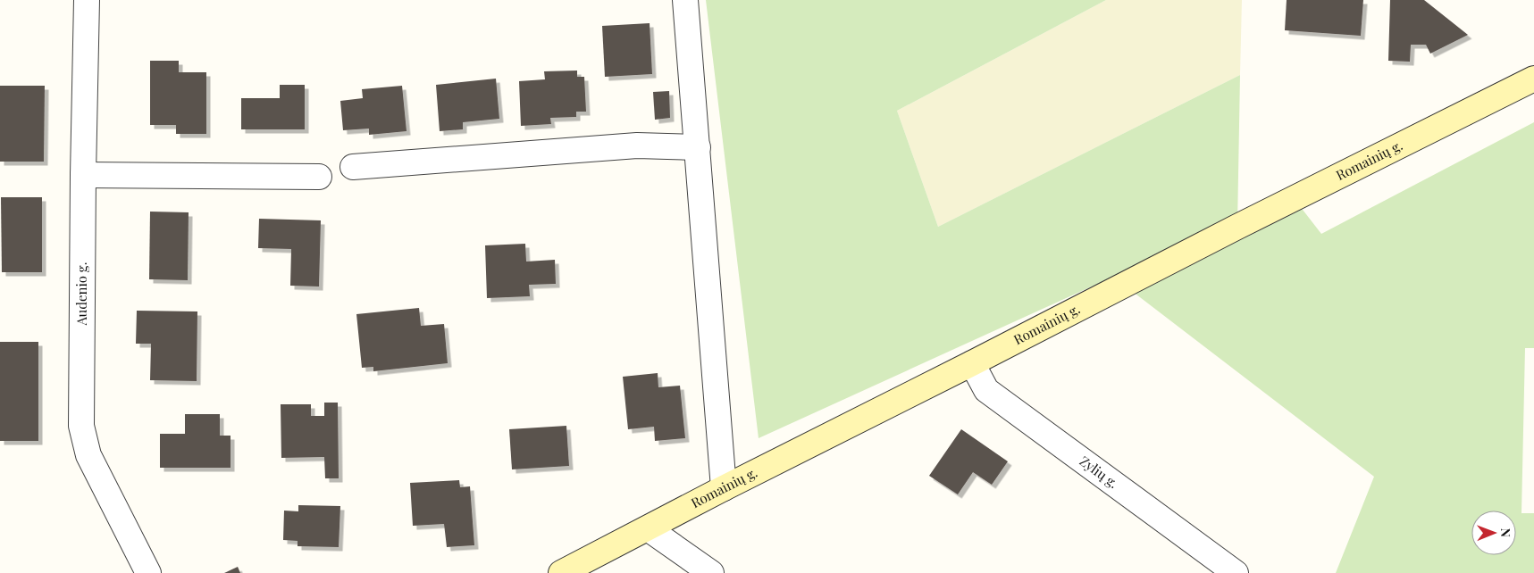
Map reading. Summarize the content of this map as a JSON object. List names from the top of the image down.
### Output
{
  "streets": {
    "main road": ["Romainių g."],
    "street": ["Audenio g.", "Zylių g."]
  },
  "crossings": [
    ["Romainių g.", "Zylių g."]
  ],
  "north": "right"
}
